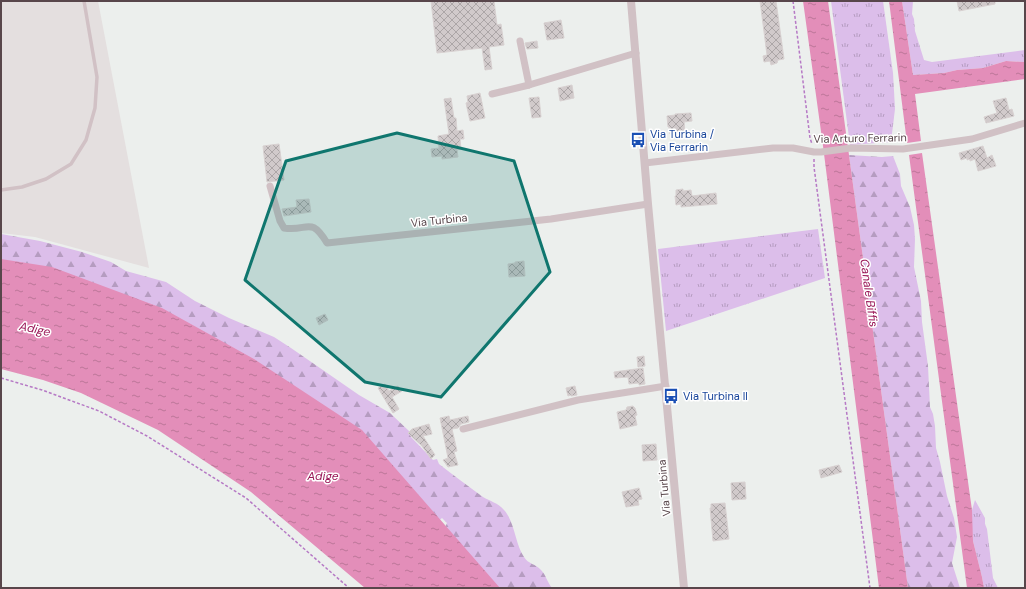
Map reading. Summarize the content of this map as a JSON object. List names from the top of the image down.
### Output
{
  "streets": {
    "street": ["Via Arturo Ferrarin", "Via Turbina"]
  },
  "crossings": [
    ["Via Arturo Ferrarin", "Via Turbina"]
  ],
  "water": ["Canale Biffis", "Adige"],
  "places": {
    "bus stop": ["Via Turbina / Via Ferrarin", "Via Turbina II"]
  }
}
